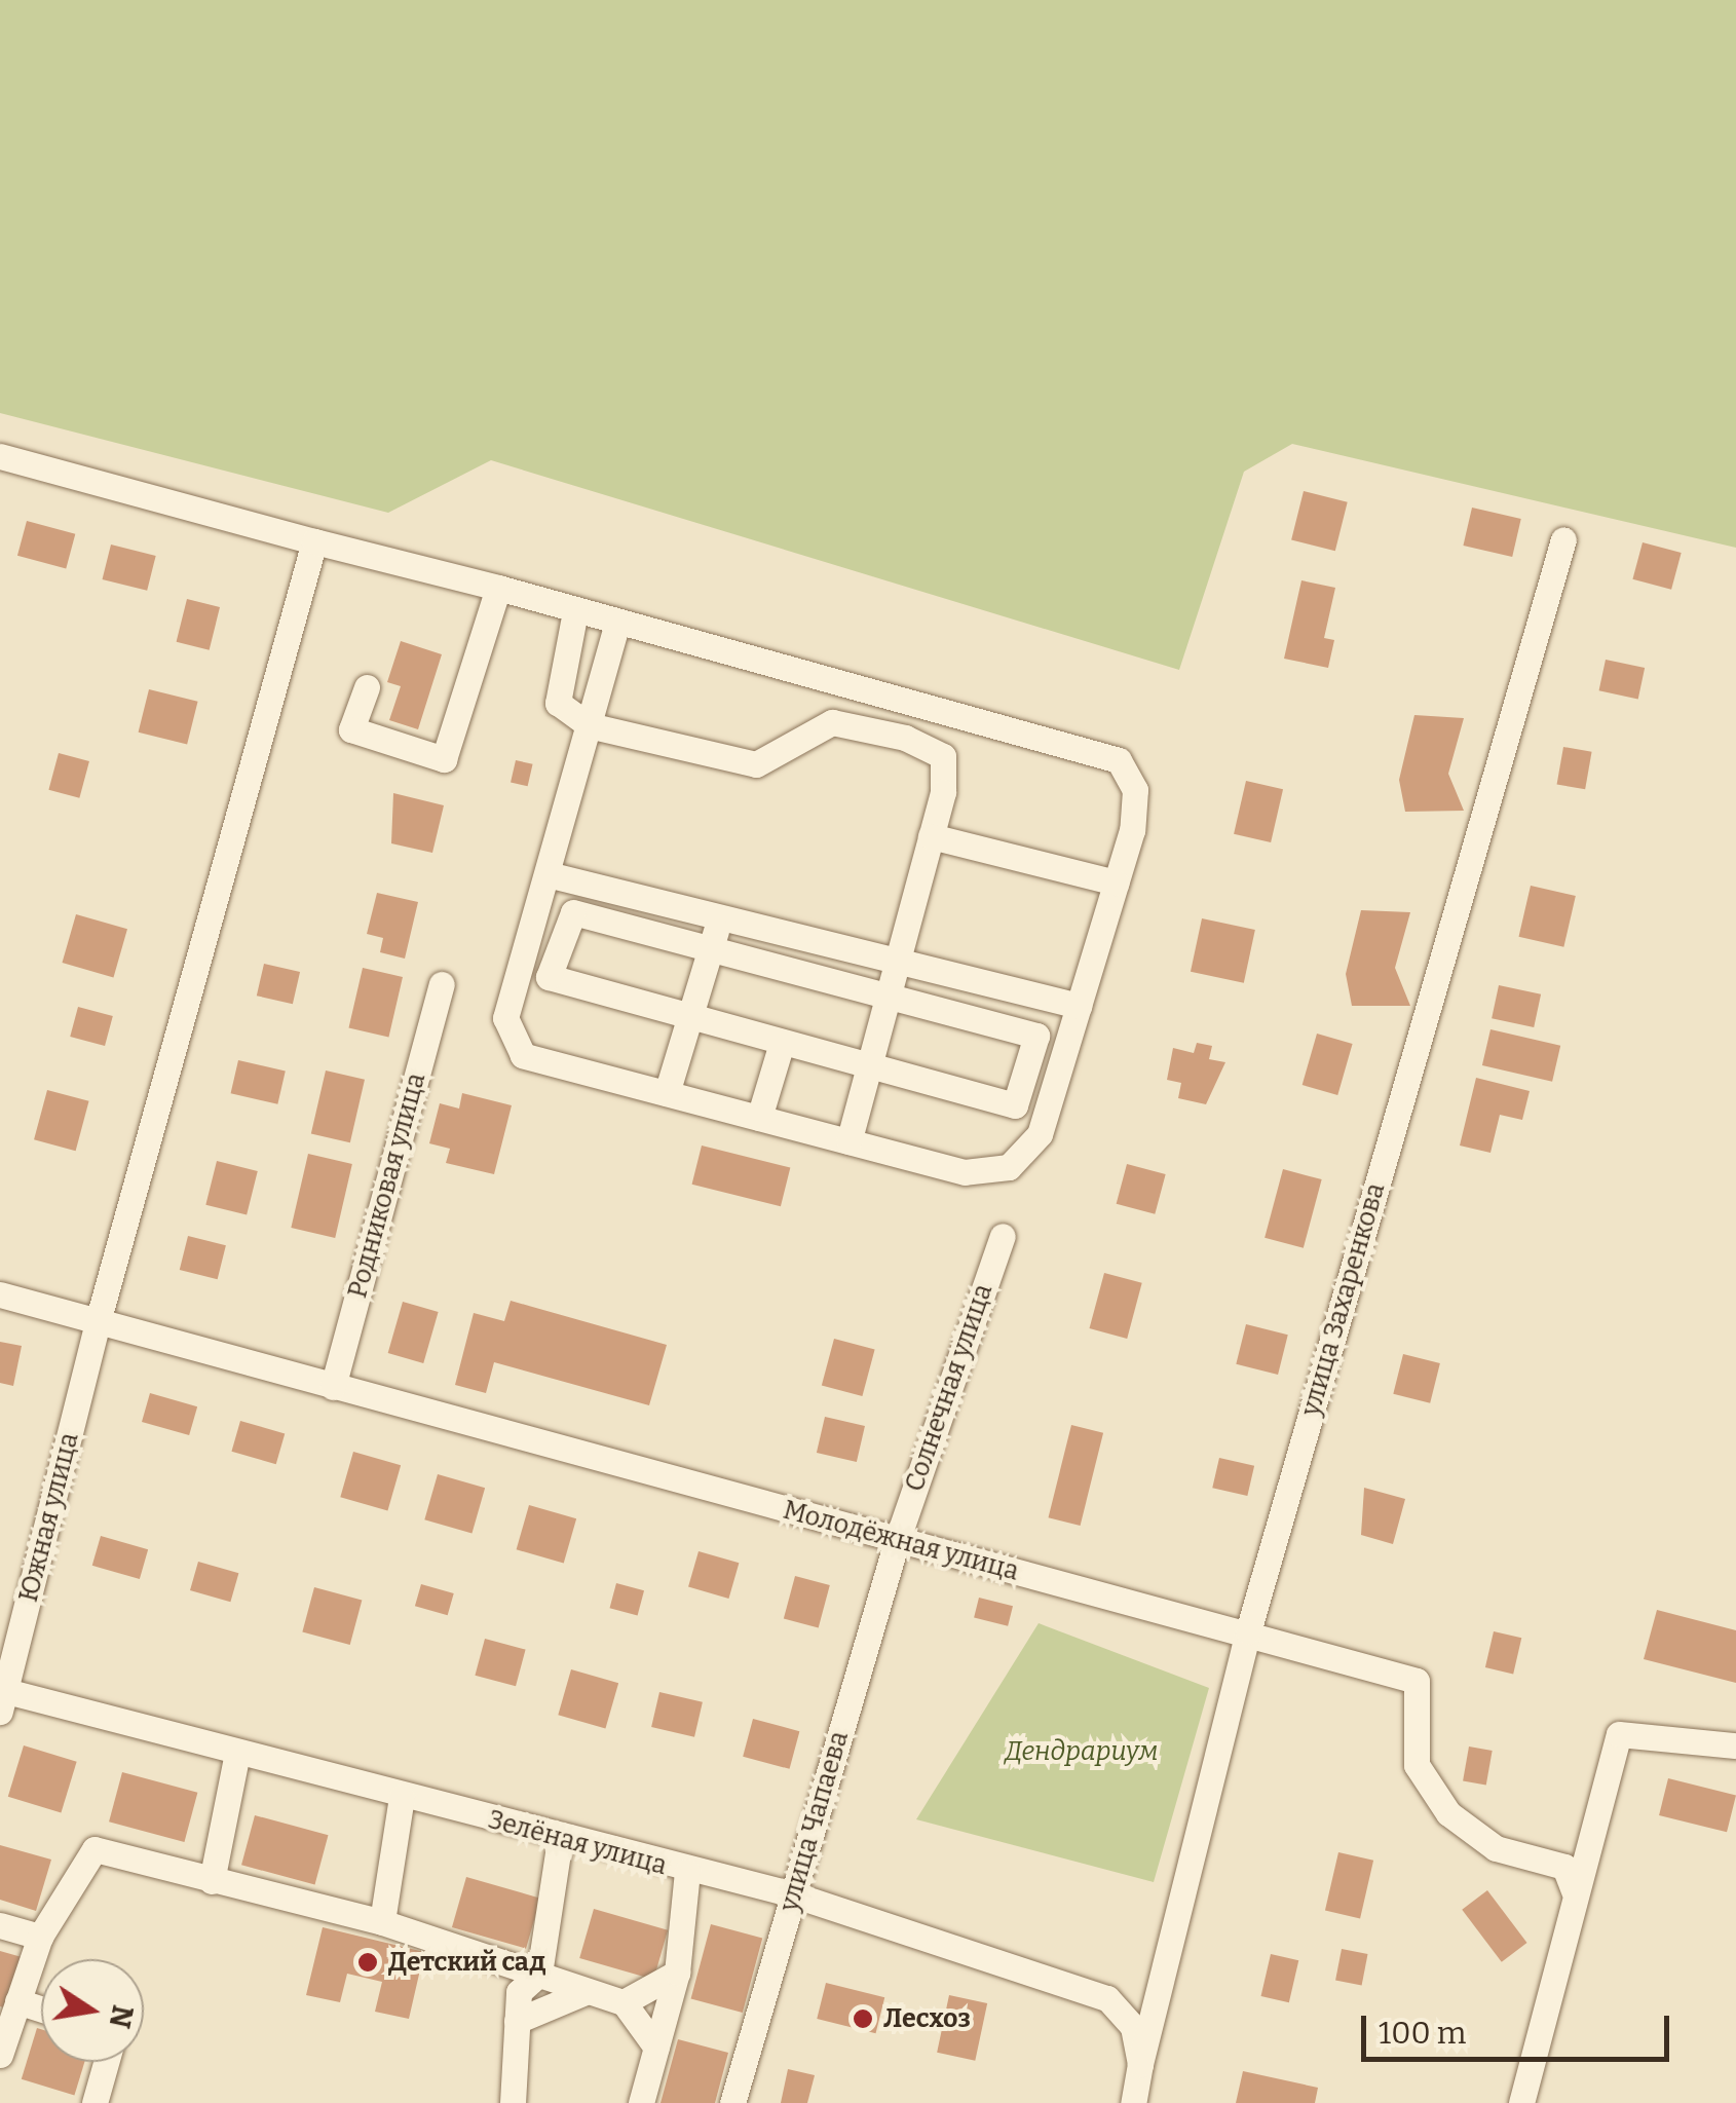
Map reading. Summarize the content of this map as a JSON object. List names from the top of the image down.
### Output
{
  "streets": {
    "street": [
      "Родниковая улица",
      "улица Захаренкова",
      "Солнечная улица",
      "Южная улица",
      "Молодёжная улица",
      "улица Чапаева",
      "Зелёная улица"
    ]
  },
  "crossings": [
    ["Родниковая улица", "Молодёжная улица"],
    ["улица Захаренкова", "Молодёжная улица"],
    ["улица Захаренкова", "Зелёная улица"],
    ["Солнечная улица", "Молодёжная улица"],
    ["Солнечная улица", "улица Чапаева"],
    ["Южная улица", "Молодёжная улица"],
    ["Южная улица", "Зелёная улица"],
    ["Молодёжная улица", "улица Чапаева"],
    ["улица Чапаева", "Зелёная улица"]
  ],
  "parks": ["Дендрариум"],
  "places": ["Детский сад", "Лесхоз"],
  "scale_bar": "100 m",
  "north": "right"
}
